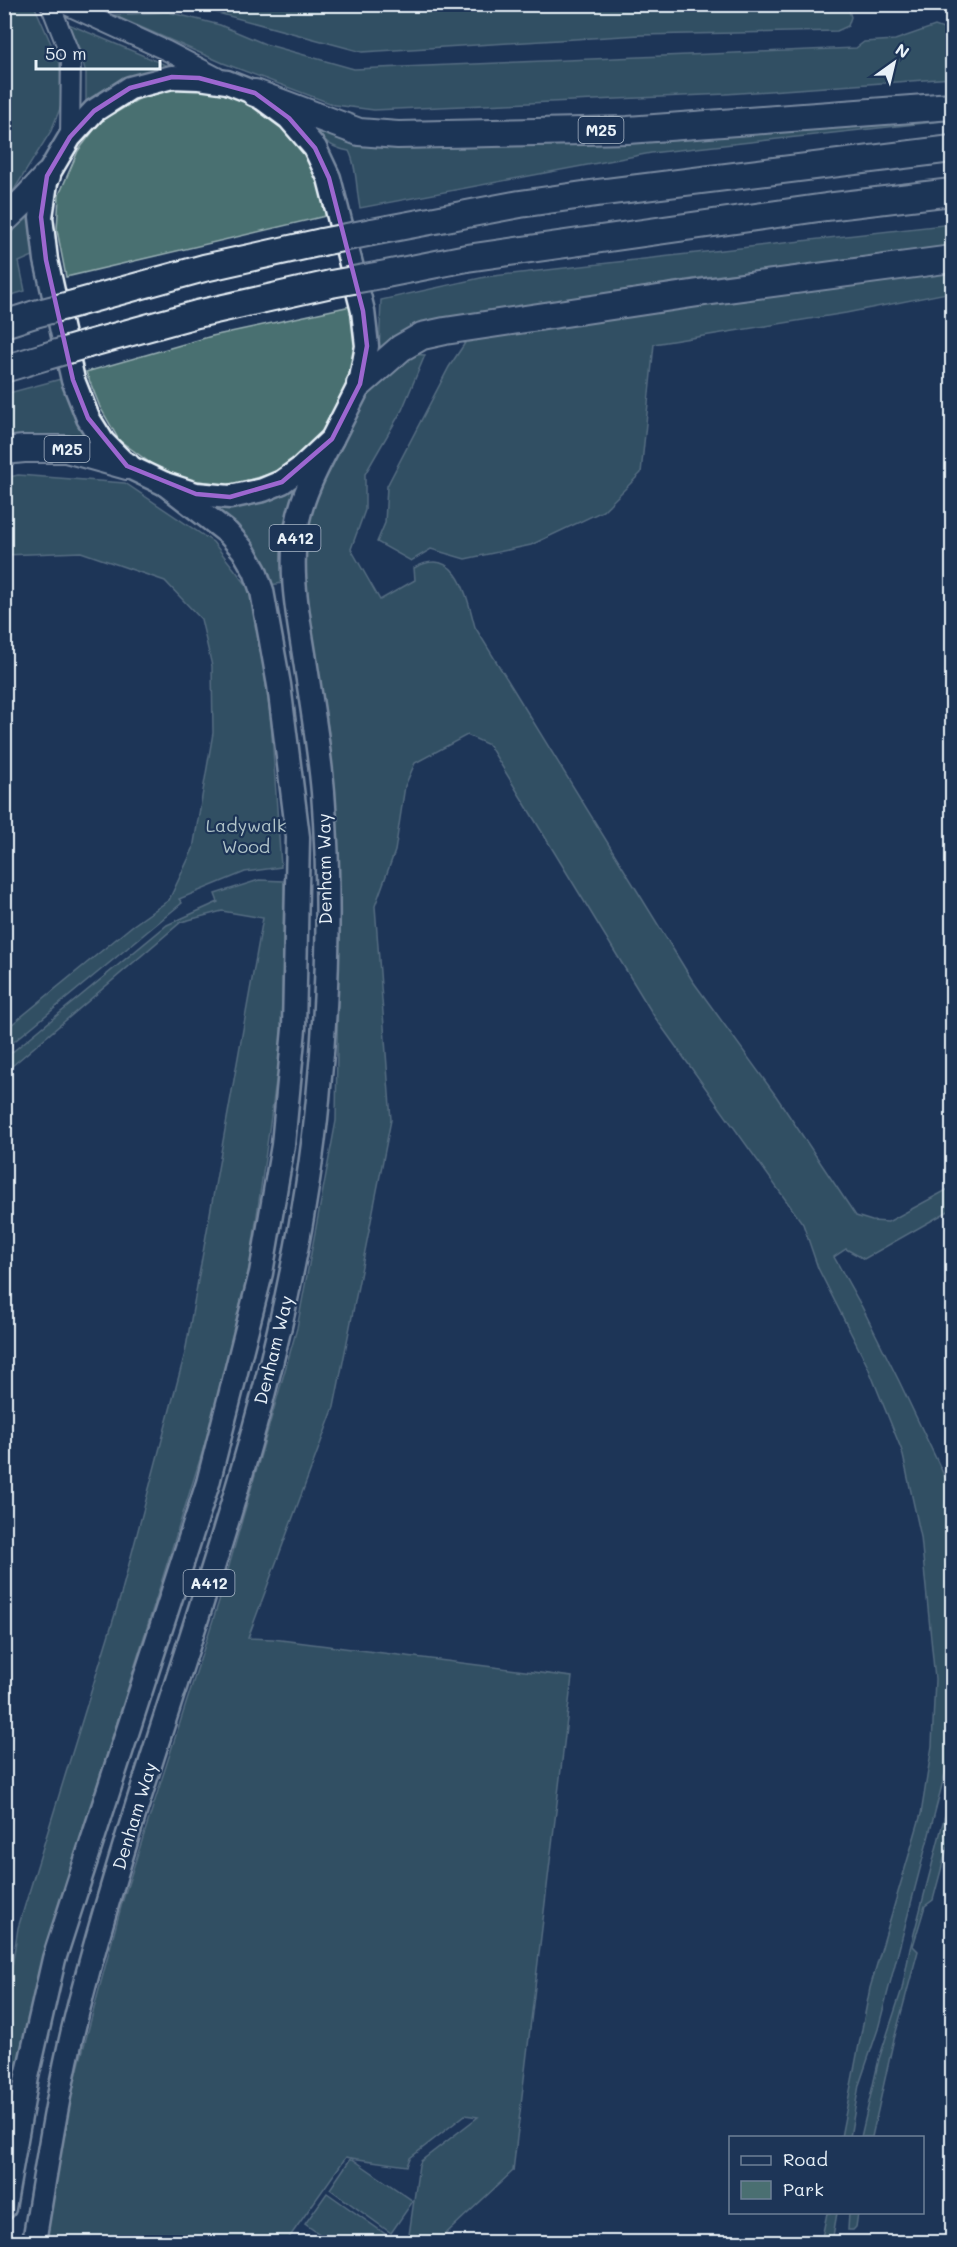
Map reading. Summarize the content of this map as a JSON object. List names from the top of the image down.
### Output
{
  "streets": {
    "highway": ["M25"],
    "main road": ["A412", "Denham Way"]
  },
  "crossings": [
    ["M25", "Denham Way"]
  ],
  "parks": ["Ladywalk Wood"],
  "legend": ["Road", "Park"],
  "scale_bar": "50 m",
  "north": "top right"
}
